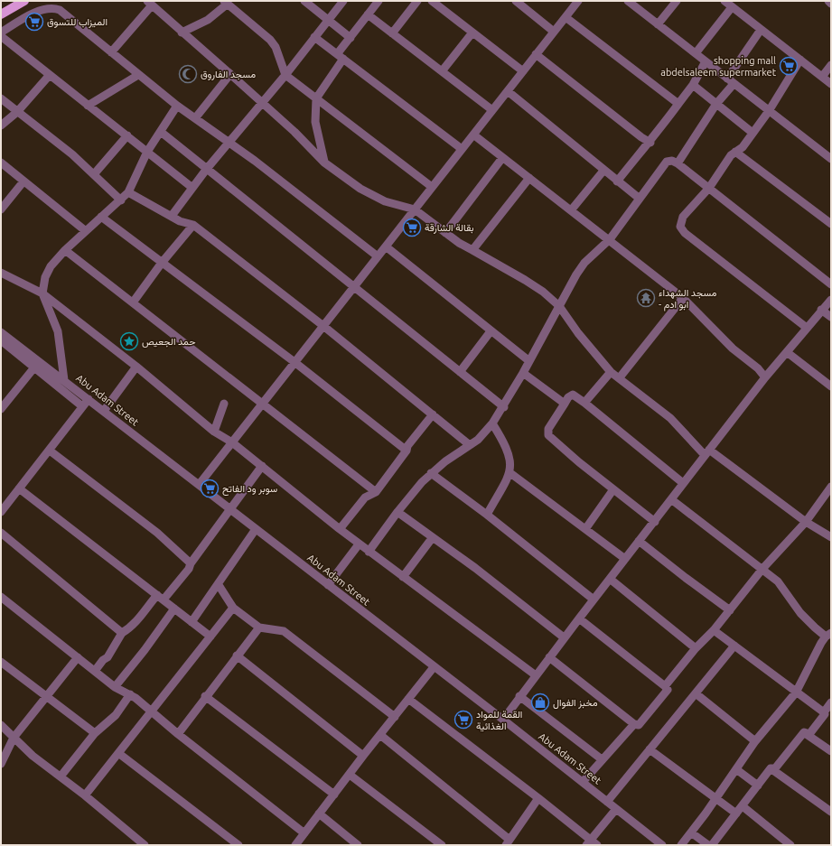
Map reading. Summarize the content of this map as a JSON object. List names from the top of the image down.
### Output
{
  "streets": {
    "street": ["Abu Adam Street"]
  },
  "places": {
    "supermarket": [
      "الميزاب للتسوق",
      "shopping mall abdelsaleem supermarket",
      "بقالة الشارقة",
      "سوبر ود الفاتح",
      "القمة للمواد الغذائية"
    ],
    "mosque": ["مسجد الفاروق"],
    "temple": ["مسجد الشهداء - ابو ادم"],
    "place": ["حمد الجعيص"],
    "shop": ["مخبز الفوال"]
  }
}
